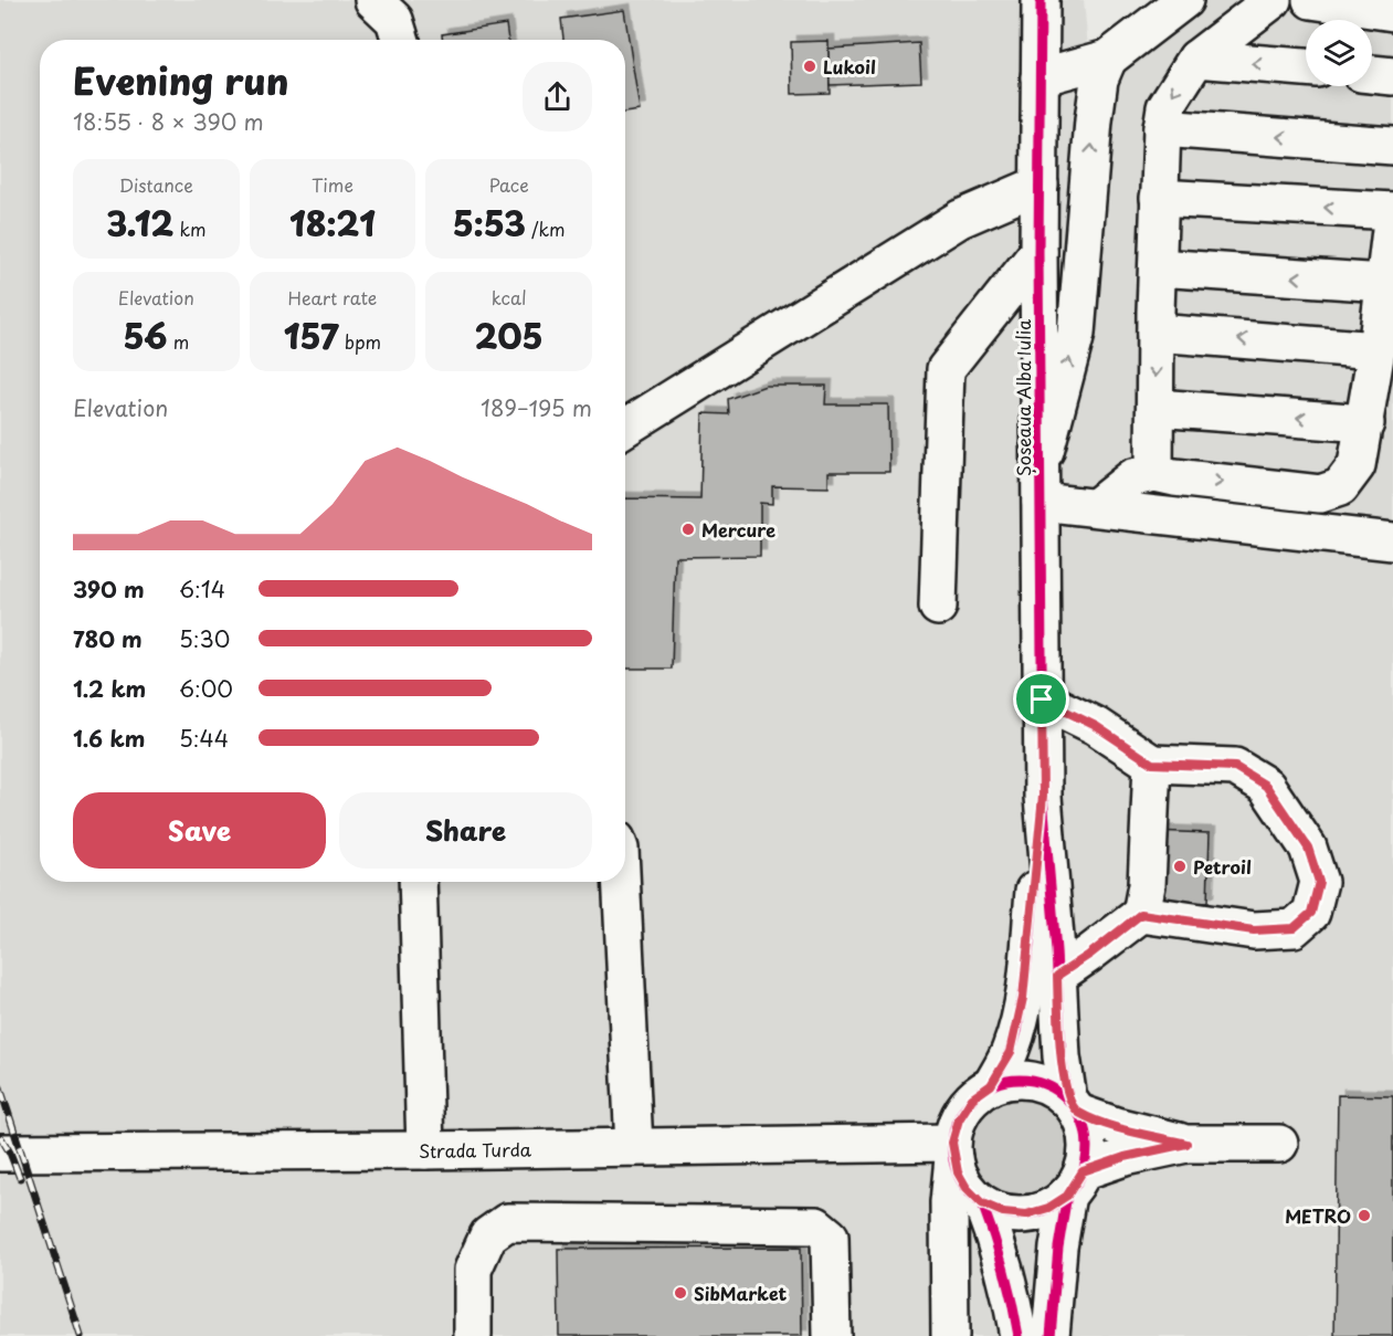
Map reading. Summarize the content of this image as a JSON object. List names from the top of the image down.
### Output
{
  "streets": {
    "street": ["Șoseaua Alba Iulia", "Strada Turda"]
  },
  "crossings": [
    ["Șoseaua Alba Iulia", "Strada Turda"]
  ],
  "places": [
    "Lukoil",
    "Mercure",
    "Petroil",
    "METRO",
    "SibMarket"
  ],
  "page": {
    "heading": ["Evening run", "18:55 · 8 × 390 m"],
    "stats": [
      ["Distance", "3.12 km"],
      ["Time", "18:21"],
      ["Pace", "5:53 /km"],
      ["Elevation", "56 m"],
      ["Heart rate", "157 bpm"],
      ["kcal", "205"]
    ],
    "chart": ["Elevation", "189–195 m"],
    "list": [
      {
        "name": "390 m",
        "note": "6:14"
      },
      {
        "name": "780 m",
        "note": "5:30"
      },
      {
        "name": "1.2 km",
        "note": "6:00"
      },
      {
        "name": "1.6 km",
        "note": "5:44"
      }
    ],
    "buttons": ["Save", "Share"]
  }
}
